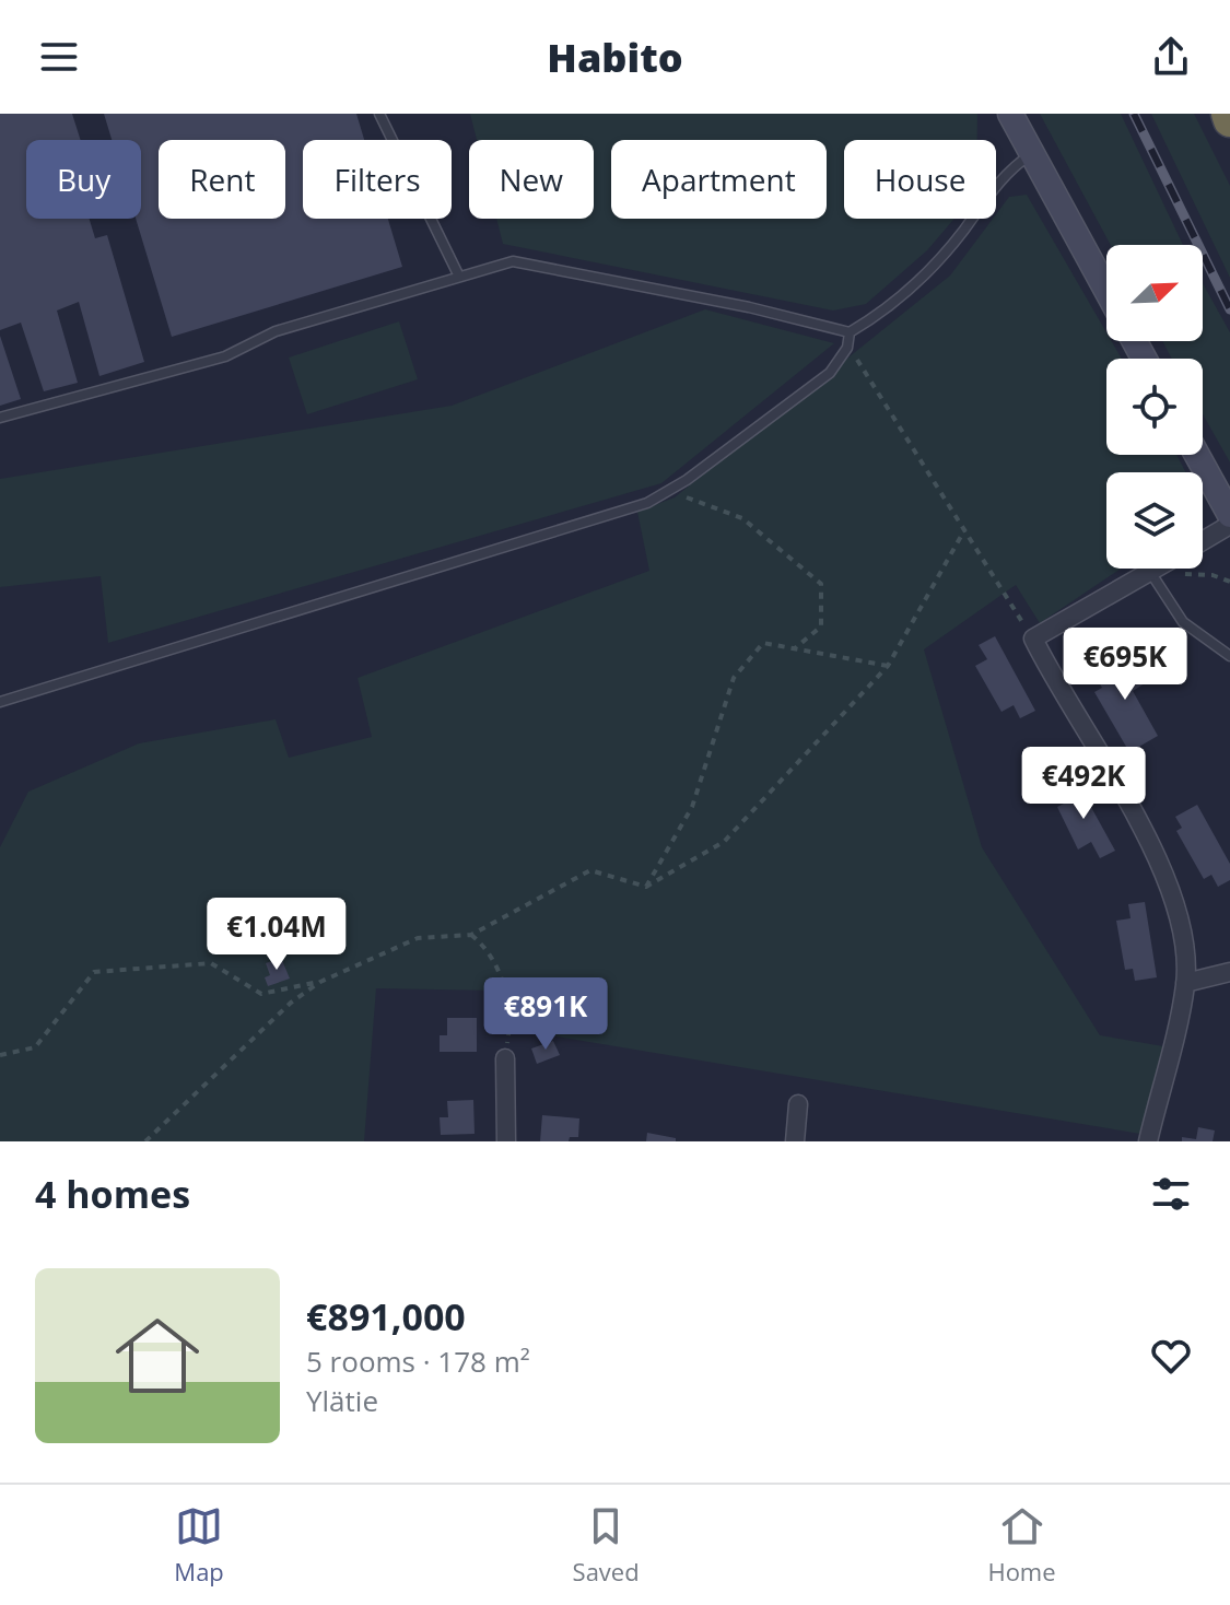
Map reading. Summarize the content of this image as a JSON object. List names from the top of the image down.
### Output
{
  "north": "top right",
  "page": {
    "header": "Habito",
    "chip": [
      "Buy",
      "Rent",
      "Filters",
      "New",
      "Apartment",
      "House"
    ],
    "price": [
      "€695K",
      "€492K",
      "€1.04M",
      "€891K"
    ],
    "heading": "4 homes",
    "list": [
      {
        "name": "€891,000",
        "note": "5 rooms · 178 m² · Ylätie"
      }
    ],
    "tabs": ["Map", "Saved", "Home"]
  }
}
